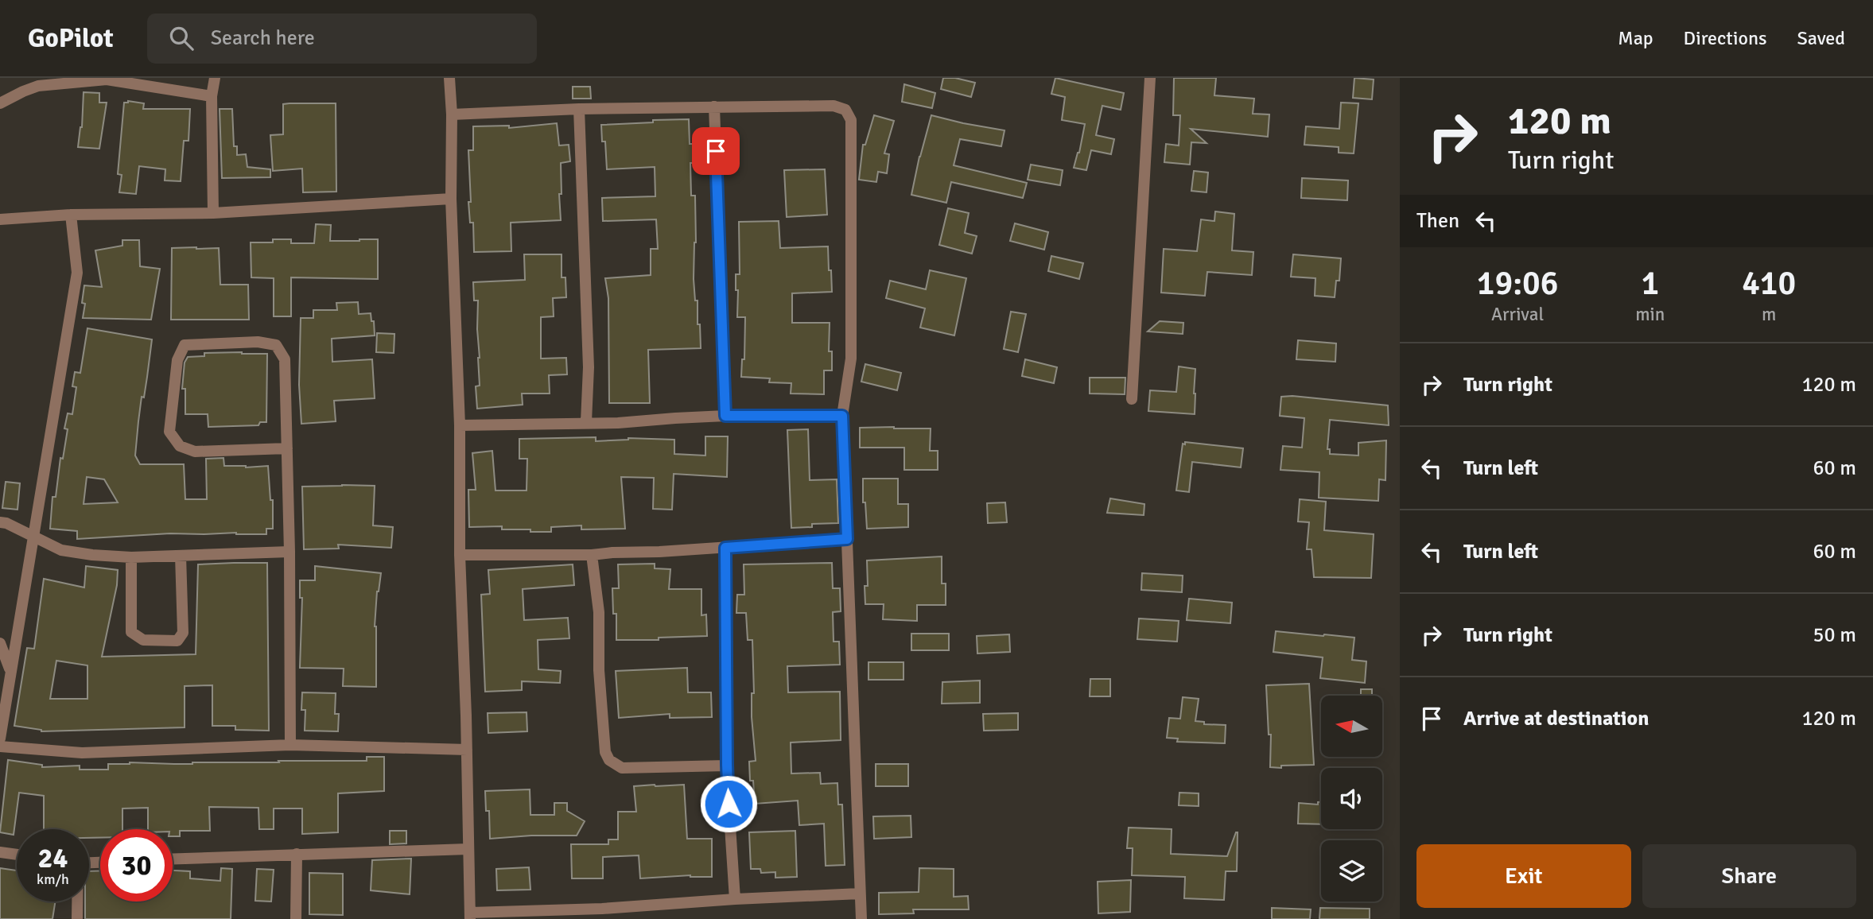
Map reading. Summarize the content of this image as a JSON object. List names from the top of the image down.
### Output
{
  "north": "left",
  "page": {
    "header": "GoPilot",
    "search": "Search here",
    "nav": ["Map", "Directions", "Saved"],
    "turn": ["120 m", "Turn right"],
    "then": "Then",
    "eta": [
      "19:06",
      "Arrival",
      "1",
      "min",
      "410",
      "m"
    ],
    "list": [
      {
        "name": "Turn right",
        "value": "120 m"
      },
      {
        "name": "Turn left",
        "value": "60 m"
      },
      {
        "name": "Turn left",
        "value": "60 m"
      },
      {
        "name": "Turn right",
        "value": "50 m"
      },
      {
        "name": "Arrive at destination",
        "value": "120 m"
      }
    ],
    "speed": "24 km/h",
    "limit": "30",
    "buttons": ["Exit", "Share"]
  }
}
